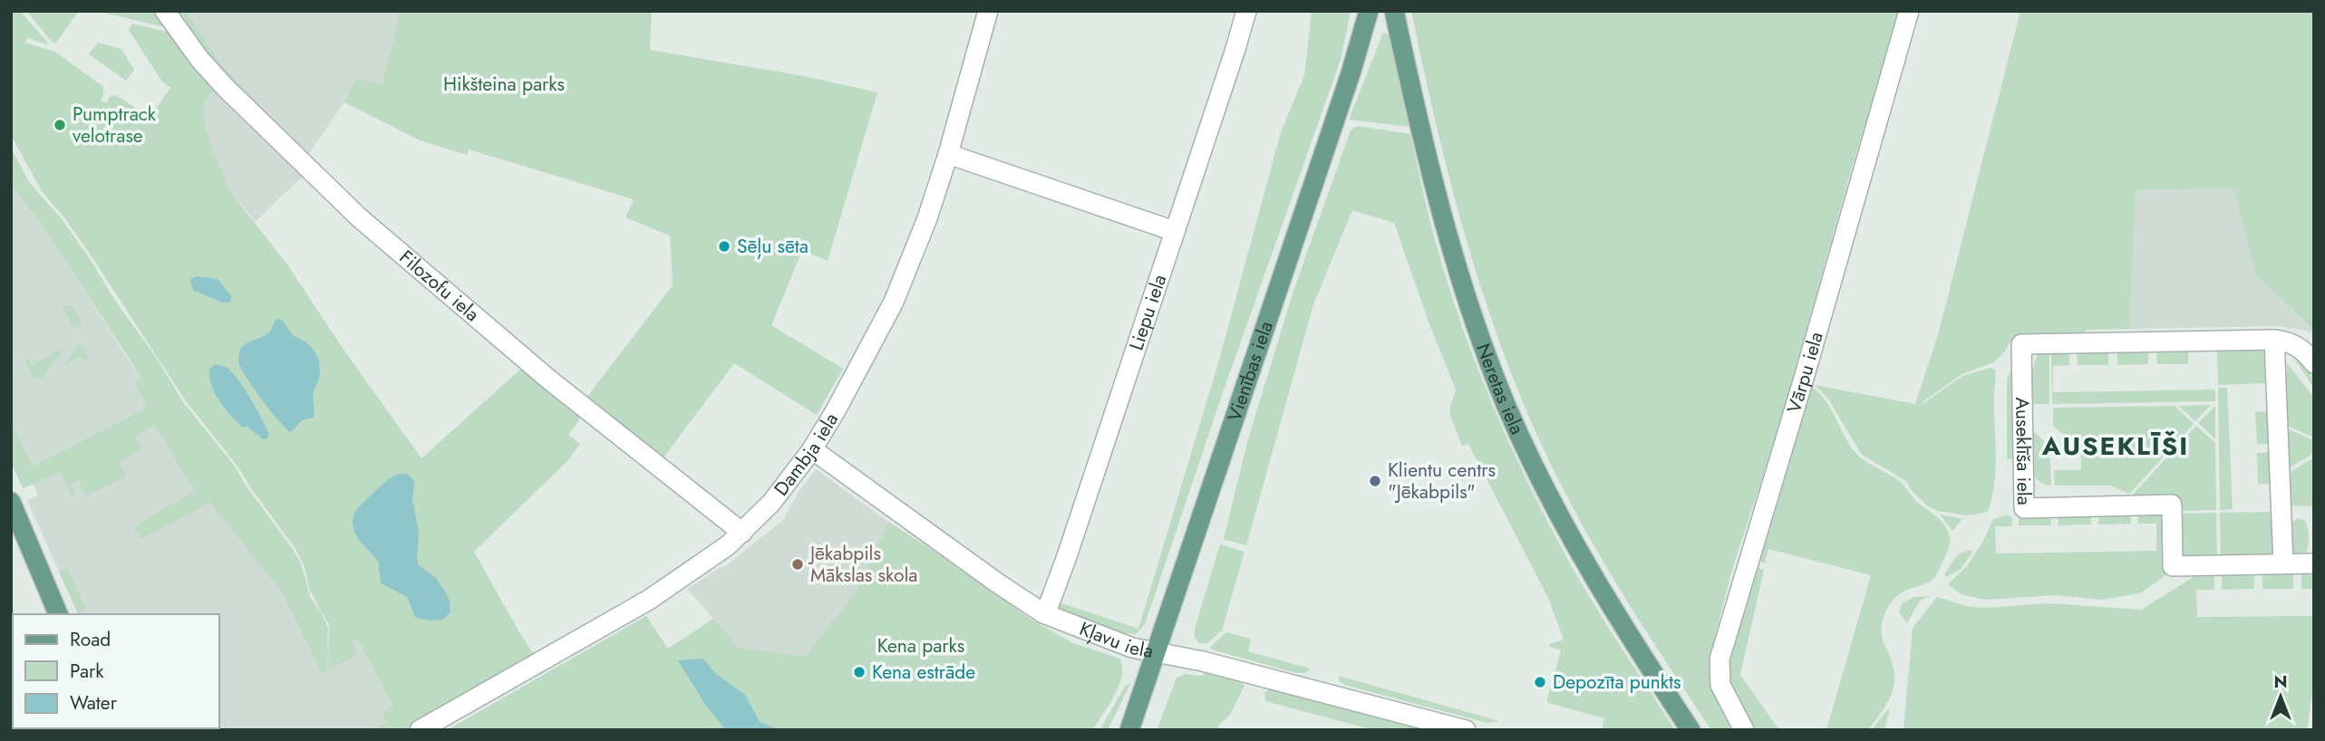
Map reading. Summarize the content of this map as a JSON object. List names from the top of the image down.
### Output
{
  "streets": {
    "main road": ["Vienības iela", "Neretas iela"],
    "street": [
      "Filozofu iela",
      "Liepu iela",
      "Vārpu iela",
      "Auseklīša iela",
      "Dambja iela",
      "Kļavu iela"
    ]
  },
  "crossings": [
    ["Filozofu iela", "Dambja iela"],
    ["Liepu iela", "Kļavu iela"],
    ["Vienības iela", "Kļavu iela"],
    ["Dambja iela", "Kļavu iela"]
  ],
  "districts": ["AUSEKLĪŠI"],
  "parks": ["Hikšteina parks", "Kena parks"],
  "places": [
    "Pumptrack velotrase",
    "Sēļu sēta",
    "Klientu centrs \"Jēkabpils\"",
    "Jēkabpils Mākslas skola",
    "Kena estrāde",
    "Depozīta punkts"
  ],
  "legend": ["Road", "Park", "Water"],
  "north": "top"
}
